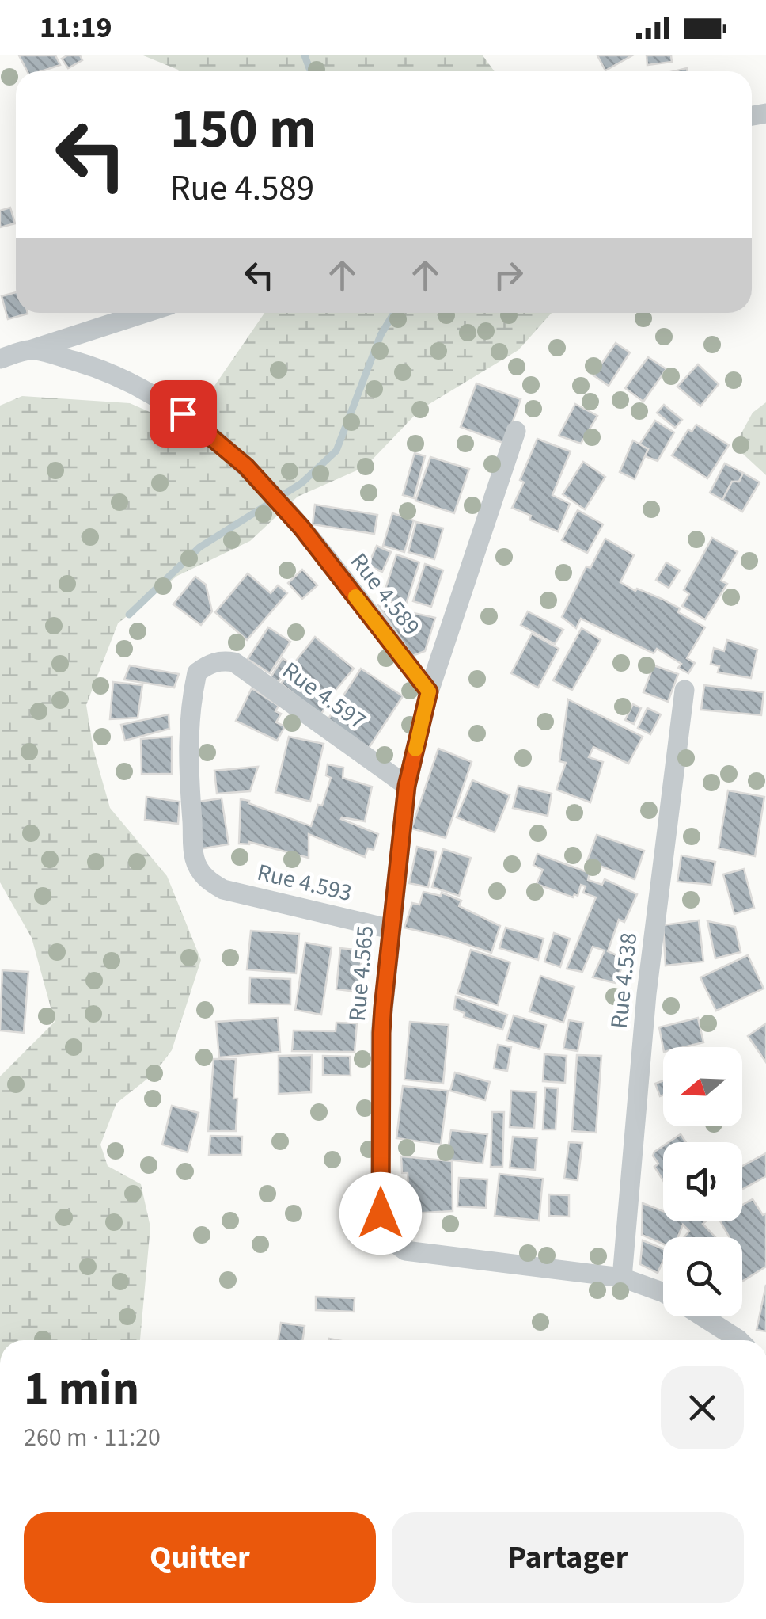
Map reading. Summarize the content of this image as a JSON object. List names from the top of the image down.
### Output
{
  "streets": {
    "street": [
      "Rue 4.589",
      "Rue 4.597",
      "Rue 4.593",
      "Rue 4.565",
      "Rue 4.538"
    ]
  },
  "crossings": [
    ["Rue 4.589", "Rue 4.565"],
    ["Rue 4.597", "Rue 4.593"],
    ["Rue 4.597", "Rue 4.565"],
    ["Rue 4.593", "Rue 4.565"],
    ["Rue 4.565", "Rue 4.538"]
  ],
  "north": "left",
  "page": {
    "status": "11:19",
    "turn": ["150 m", "Rue 4.589"],
    "heading": ["1 min", "260 m · 11:20"],
    "buttons": ["Quitter", "Partager"]
  }
}
